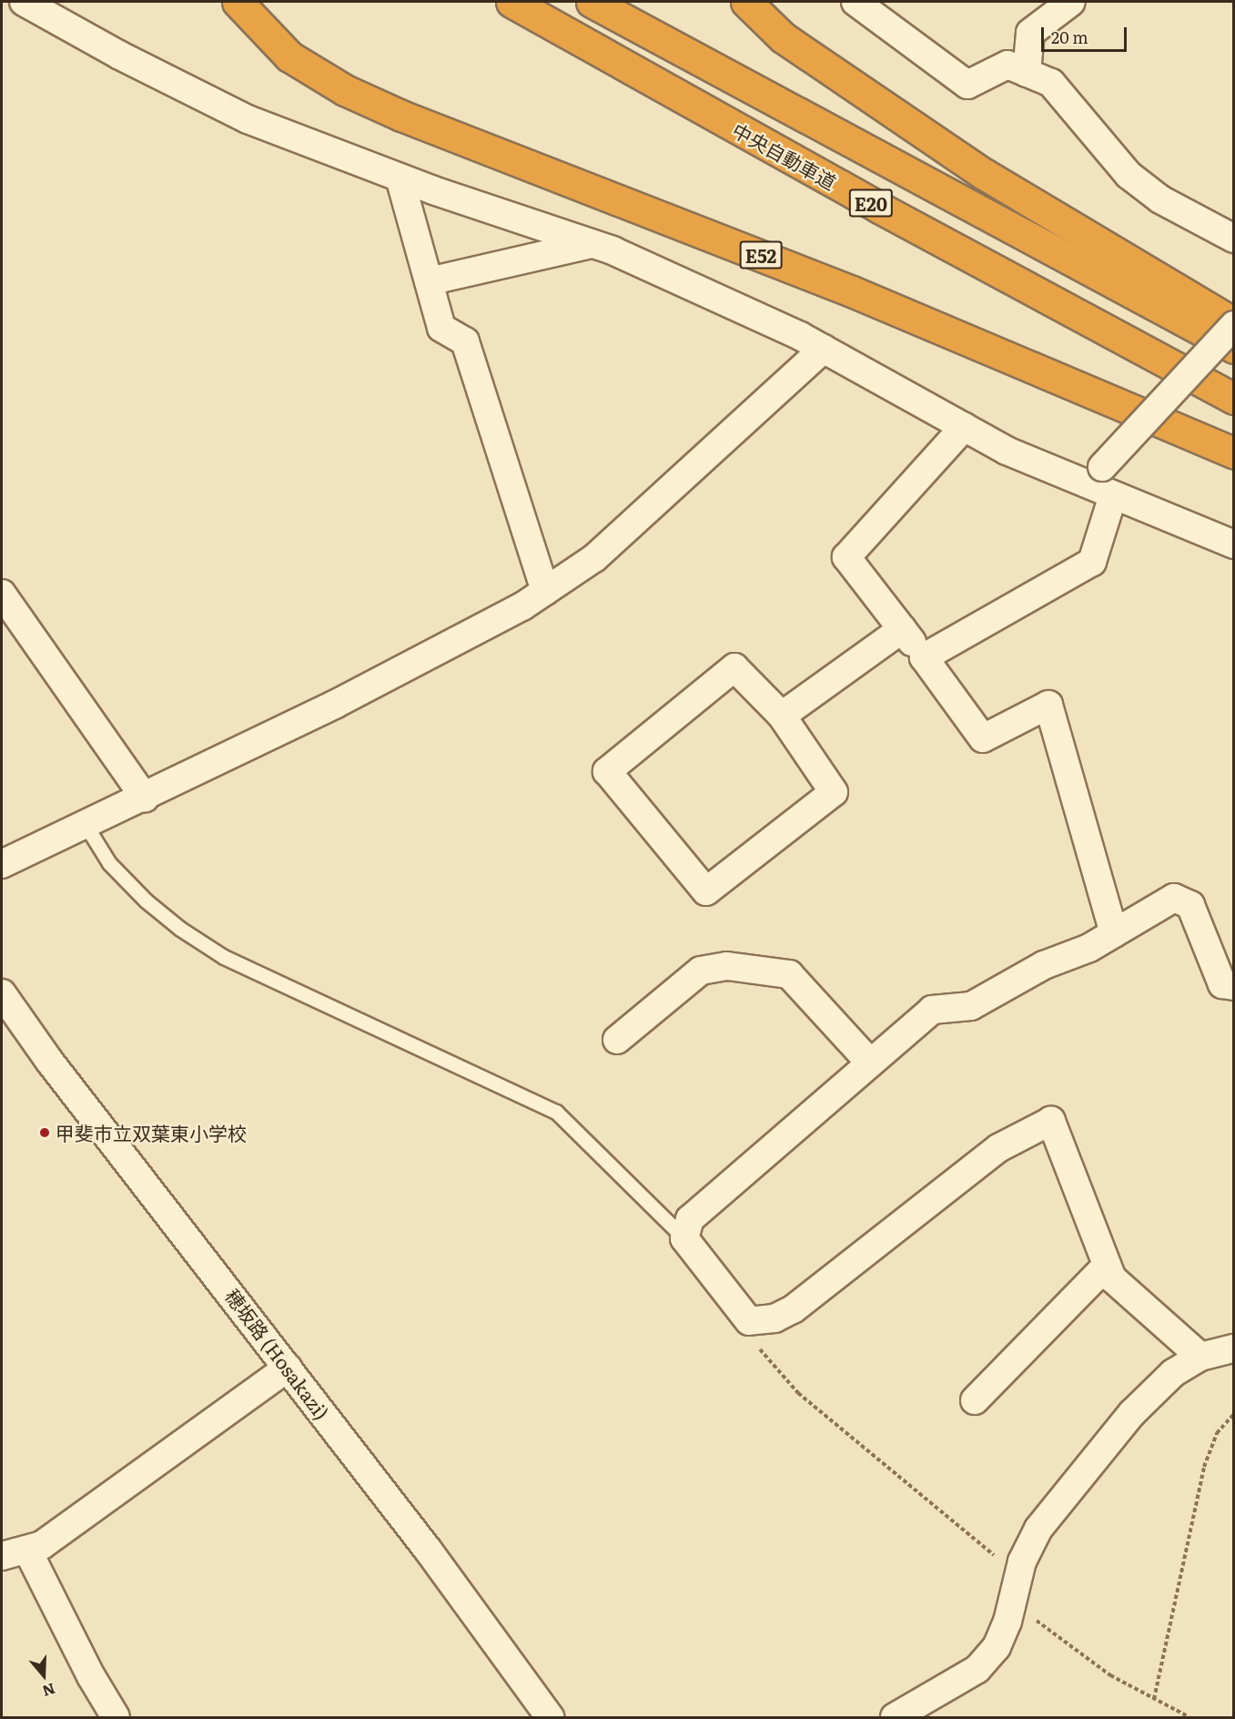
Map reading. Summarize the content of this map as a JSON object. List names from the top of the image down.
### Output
{
  "streets": {
    "highway": ["中央自動車道", "E20", "E52"],
    "street": ["穂坂路 (Hosakazi)"]
  },
  "places": ["甲斐市立双葉東小学校"],
  "scale_bar": "20 m",
  "north": "bottom"
}
